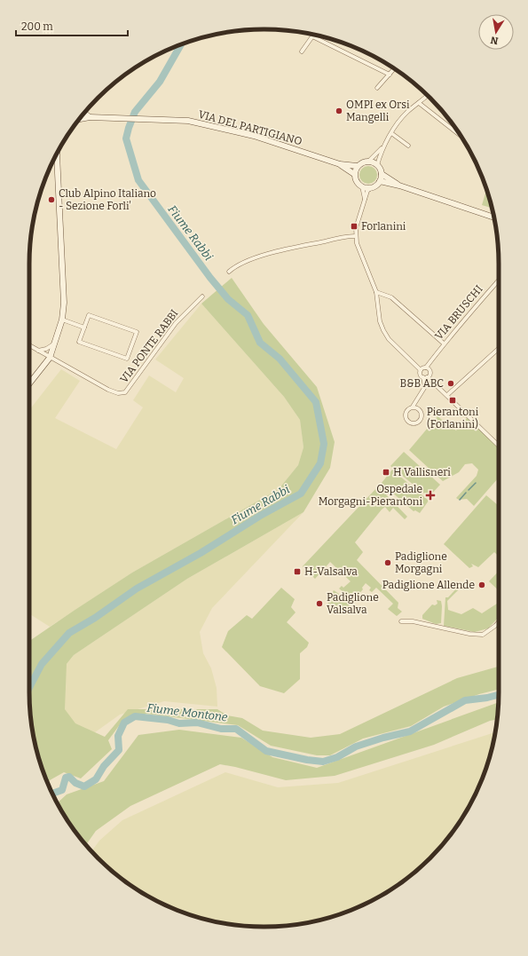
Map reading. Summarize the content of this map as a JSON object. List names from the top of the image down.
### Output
{
  "streets": {
    "main road": ["VIA DEL PARTIGIANO"],
    "street": ["VIA BRUSCHI", "VIA PONTE RABBI"]
  },
  "water": ["Fiume Rabbi", "Fiume Montone"],
  "places": {
    "other": [
      "OMPI ex Orsi Mangelli",
      "Club Alpino Italiano - Sezione Forli'",
      "B&B ABC",
      "Padiglione Morgagni",
      "Padiglione Allende",
      "Padiglione Valsalva"
    ],
    "transit": [
      "Forlanini",
      "Pierantoni (Forlanini)",
      "H Vallisneri",
      "H-Valsalva"
    ],
    "health": ["Ospedale Morgagni-Pierantoni"]
  },
  "scale_bar": "200 m",
  "north": "bottom"
}
